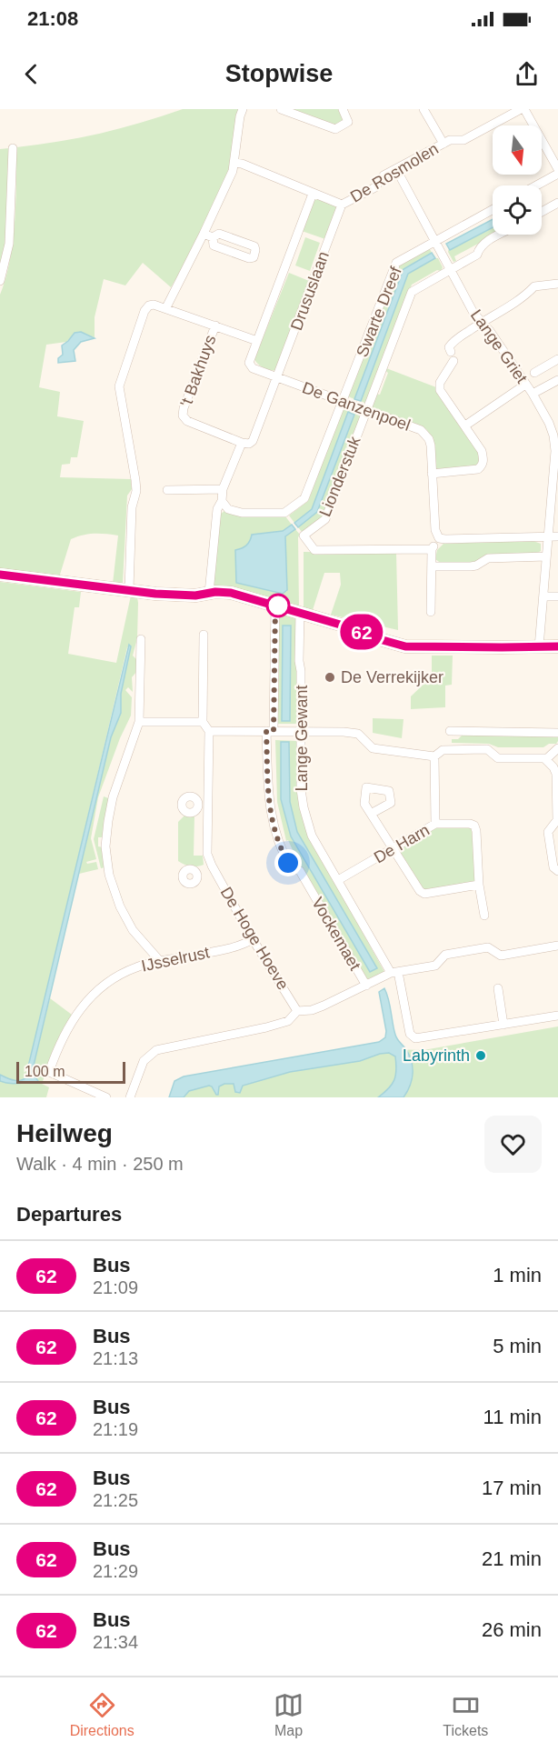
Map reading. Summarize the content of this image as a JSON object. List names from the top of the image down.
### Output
{
  "streets": {
    "street": [
      "De Rosmolen",
      "Drususlaan",
      "Swarte Dreef",
      "Lange Griet",
      "'t Bakhuys",
      "De Ganzenpoel",
      "Lionderstuk",
      "Lange Gewant",
      "De Harn",
      "Vockemaet",
      "De Hoge Hoeve",
      "IJsselrust"
    ]
  },
  "crossings": [
    ["De Rosmolen", "Drususlaan"],
    ["De Rosmolen", "Lange Griet"],
    ["Drususlaan", "'t Bakhuys"],
    ["Drususlaan", "De Ganzenpoel"],
    ["Swarte Dreef", "Lange Griet"],
    ["Swarte Dreef", "De Ganzenpoel"],
    ["Lange Griet", "Lionderstuk"],
    ["De Ganzenpoel", "Lionderstuk"],
    ["Lange Gewant", "De Harn"],
    ["De Hoge Hoeve", "IJsselrust"]
  ],
  "places": ["De Verrekijker", "Labyrinth"],
  "lines": ["bus line 62"],
  "scale_bar": "100 m",
  "north": "bottom",
  "page": {
    "status": "21:08",
    "header": "Stopwise",
    "on_map": "62",
    "scale": "100 m",
    "heading": [
      ["Heilweg", "Walk · 4 min · 250 m"],
      "Departures"
    ],
    "list": [
      {
        "mark": "62",
        "name": "Bus",
        "note": "21:09",
        "value": "1 min"
      },
      {
        "mark": "62",
        "name": "Bus",
        "note": "21:13",
        "value": "5 min"
      },
      {
        "mark": "62",
        "name": "Bus",
        "note": "21:19",
        "value": "11 min"
      },
      {
        "mark": "62",
        "name": "Bus",
        "note": "21:25",
        "value": "17 min"
      },
      {
        "mark": "62",
        "name": "Bus",
        "note": "21:29",
        "value": "21 min"
      },
      {
        "mark": "62",
        "name": "Bus",
        "note": "21:34",
        "value": "26 min"
      }
    ],
    "tabs": ["Directions", "Map", "Tickets"]
  }
}
